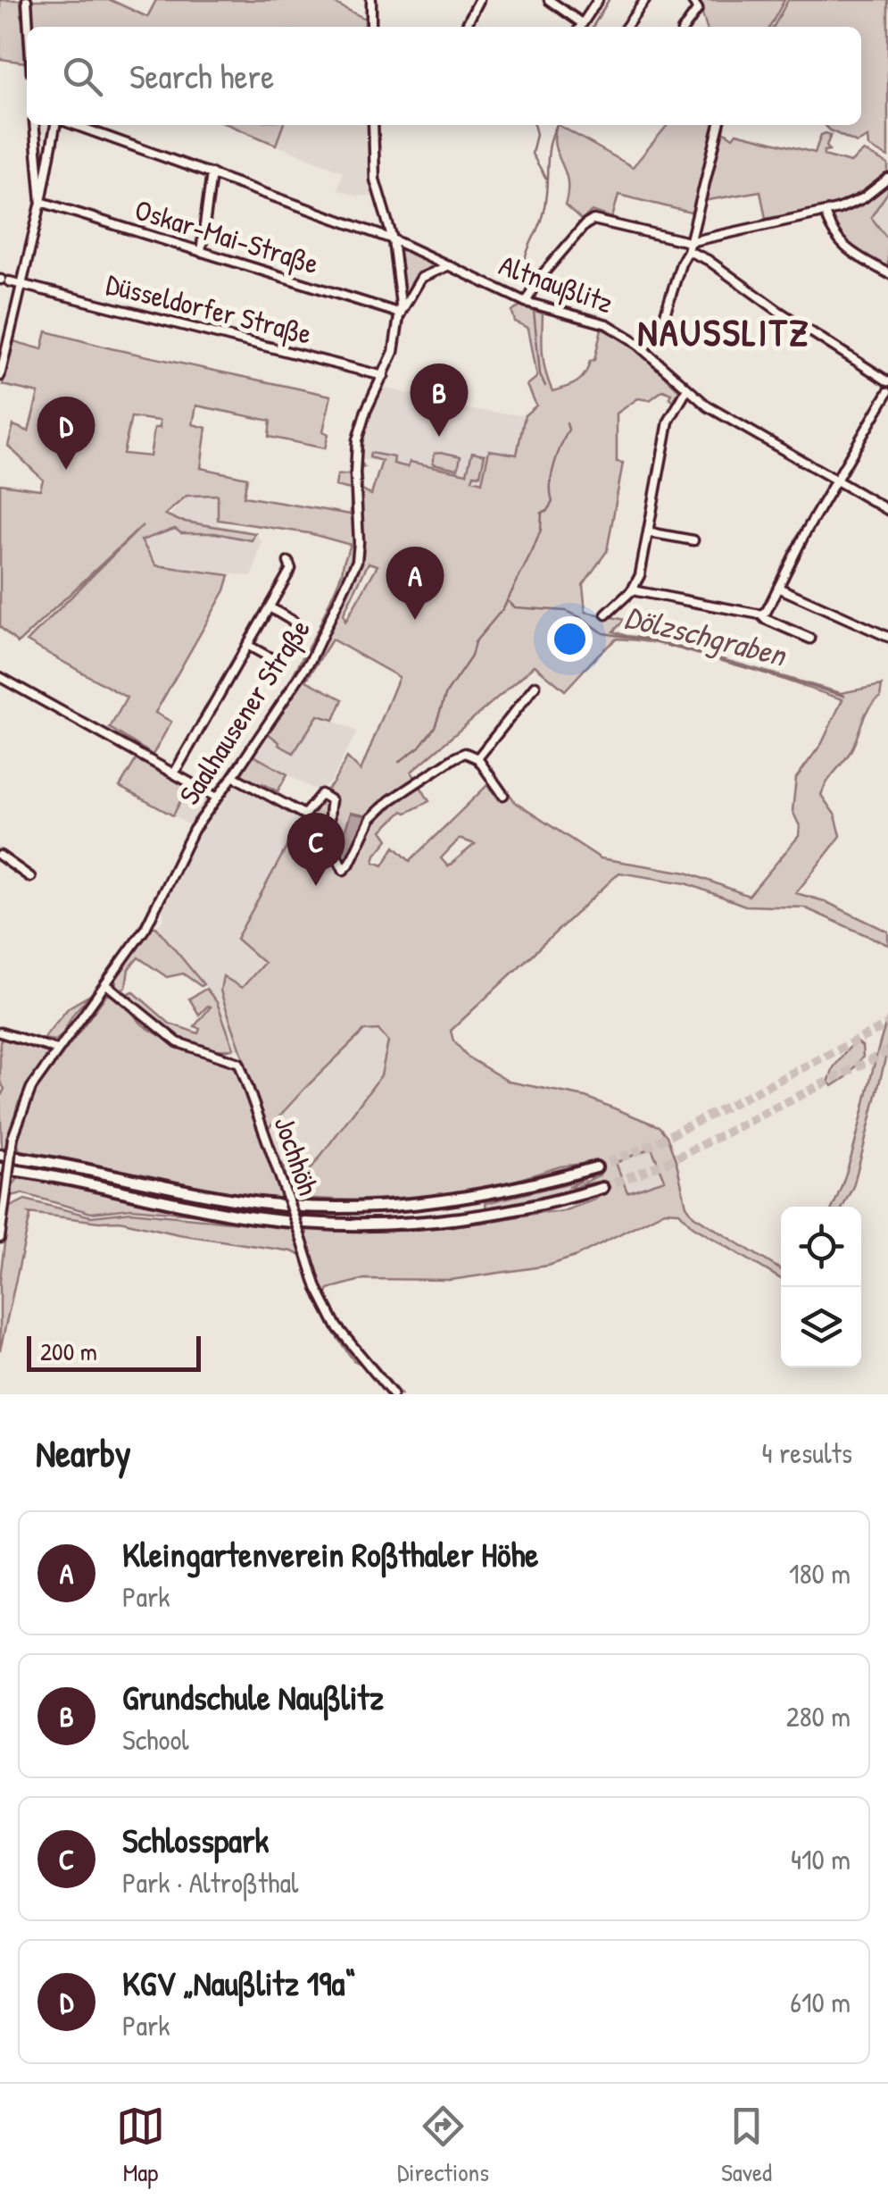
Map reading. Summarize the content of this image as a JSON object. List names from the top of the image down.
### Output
{
  "streets": {
    "street": [
      "Oskar-Mai-Straße",
      "Altnaußlitz",
      "Düsseldorfer Straße",
      "Saalhausener Straße",
      "Jochhöh"
    ]
  },
  "crossings": [
    ["Oskar-Mai-Straße", "Saalhausener Straße"],
    ["Altnaußlitz", "Saalhausener Straße"],
    ["Düsseldorfer Straße", "Saalhausener Straße"],
    ["Saalhausener Straße", "Jochhöh"]
  ],
  "districts": ["NAUSSLITZ"],
  "water": ["Dölzschgraben"],
  "scale_bar": "200 m",
  "page": {
    "search": "Search here",
    "pins": [
      "B",
      "D",
      "A",
      "C"
    ],
    "scale": "200 m",
    "heading": ["Nearby", "4 results"],
    "list": [
      {
        "mark": "A",
        "name": "Kleingartenverein Roßthaler Höhe",
        "note": "Park",
        "value": "180 m"
      },
      {
        "mark": "B",
        "name": "Grundschule Naußlitz",
        "note": "School",
        "value": "280 m"
      },
      {
        "mark": "C",
        "name": "Schlosspark",
        "note": "Park · Altroßthal",
        "value": "410 m"
      },
      {
        "mark": "D",
        "name": "KGV „Naußlitz 19a“",
        "note": "Park",
        "value": "610 m"
      }
    ],
    "nav": ["Map", "Directions", "Saved"]
  }
}
